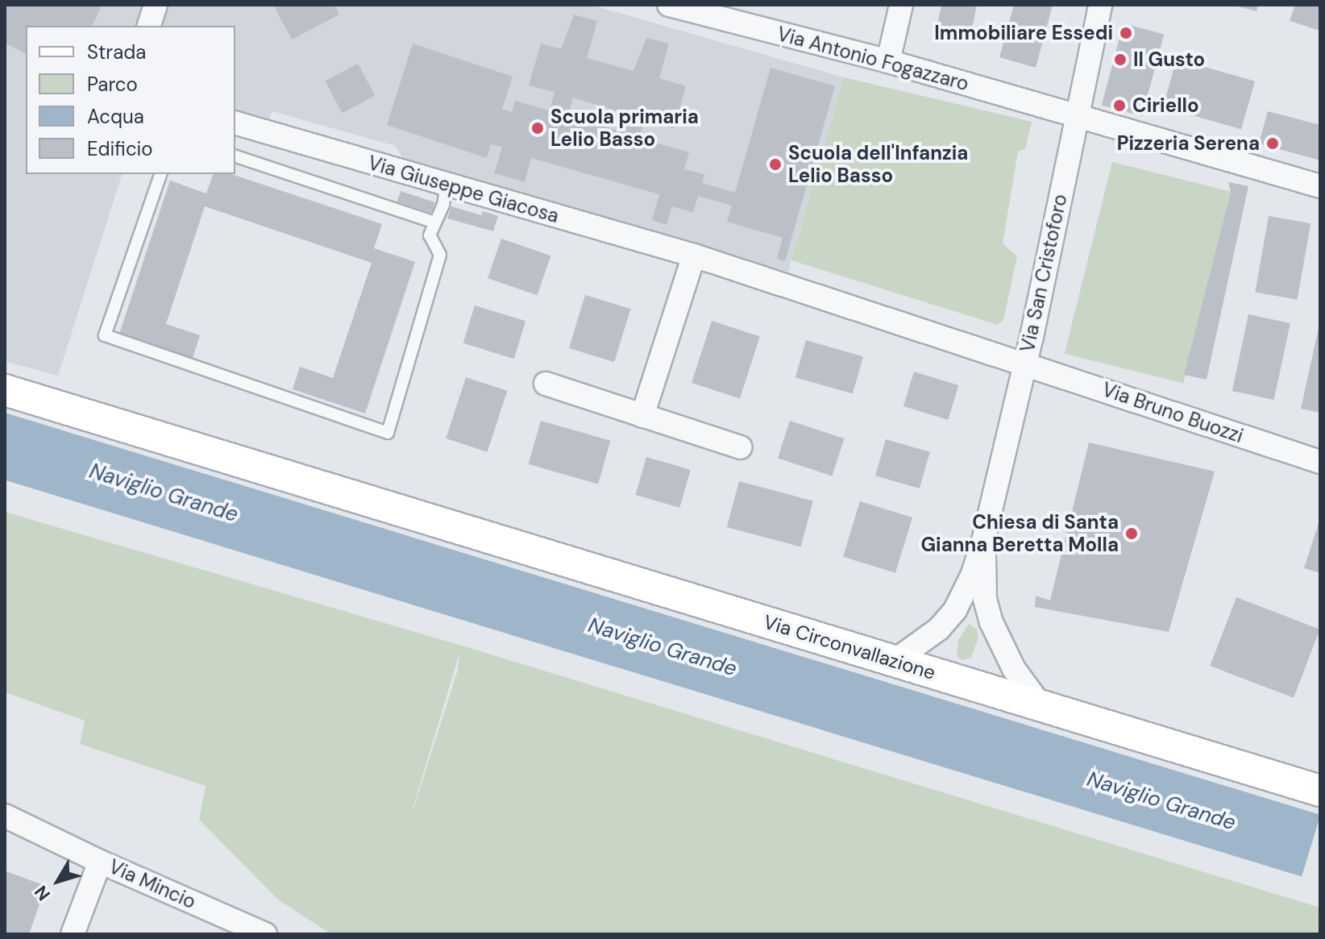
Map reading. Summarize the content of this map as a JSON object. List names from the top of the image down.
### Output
{
  "streets": {
    "main road": ["Via Circonvallazione"],
    "street": [
      "Via Antonio Fogazzaro",
      "Via Giuseppe Giacosa",
      "Via San Cristoforo",
      "Via Bruno Buozzi",
      "Via Mincio"
    ]
  },
  "crossings": [
    ["Via Antonio Fogazzaro", "Via San Cristoforo"],
    ["Via Giuseppe Giacosa", "Via San Cristoforo"],
    ["Via Giuseppe Giacosa", "Via Bruno Buozzi"],
    ["Via San Cristoforo", "Via Bruno Buozzi"]
  ],
  "water": ["Naviglio Grande"],
  "places": [
    "Immobiliare Essedi",
    "Il Gusto",
    "Ciriello",
    "Scuola primaria Lelio Basso",
    "Pizzeria Serena",
    "Scuola dell'Infanzia Lelio Basso",
    "Chiesa di Santa Gianna Beretta Molla"
  ],
  "legend": [
    "Strada",
    "Parco",
    "Acqua",
    "Edificio"
  ],
  "north": "bottom left"
}
